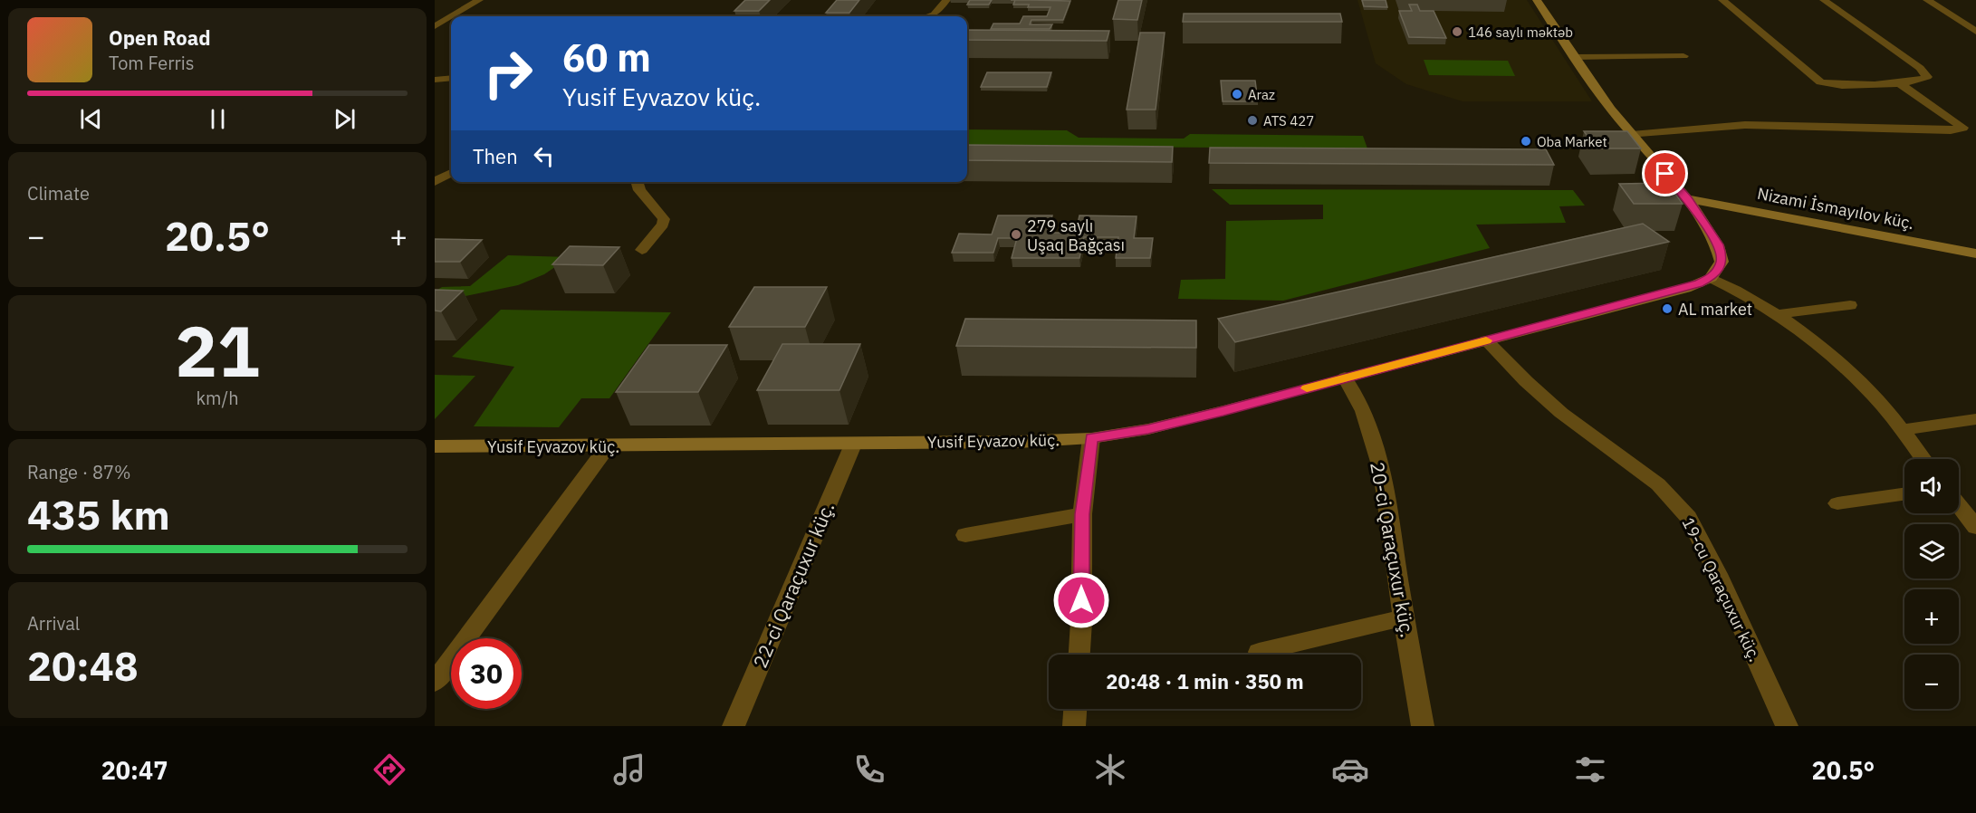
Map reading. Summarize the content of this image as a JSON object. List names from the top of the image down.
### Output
{
  "streets": {
    "street": [
      "Nizami İsmayılov küç.",
      "Yusif Eyvazov küç.",
      "20-ci Qaraçuxur küç.",
      "22-ci Qaraçuxur küç.",
      "19-cu Qaraçuxur küç."
    ]
  },
  "crossings": [
    ["Yusif Eyvazov küç.", "20-ci Qaraçuxur küç."],
    ["Yusif Eyvazov küç.", "22-ci Qaraçuxur küç."],
    ["Yusif Eyvazov küç.", "19-cu Qaraçuxur küç."]
  ],
  "places": [
    "146 saylı məktəb",
    "Araz",
    "ATS 427",
    "Oba Market",
    "279 saylı Uşaq Bağçası",
    "AL market"
  ],
  "page": {
    "turn": ["60 m", "Yusif Eyvazov küç."],
    "song": ["Open Road", "Tom Ferris"],
    "then": "Then",
    "tile": [
      "Climate",
      ["21", "km/h"],
      ["Range · 87%", "435 km"],
      ["Arrival", "20:48"]
    ],
    "heat": ["−", "20.5°", "+"],
    "map_buttons": ["+", "−"],
    "limit": "30",
    "trip": "20:48 · 1 min · 350 m",
    "tabs": ["20:47", "20.5°"]
  }
}
